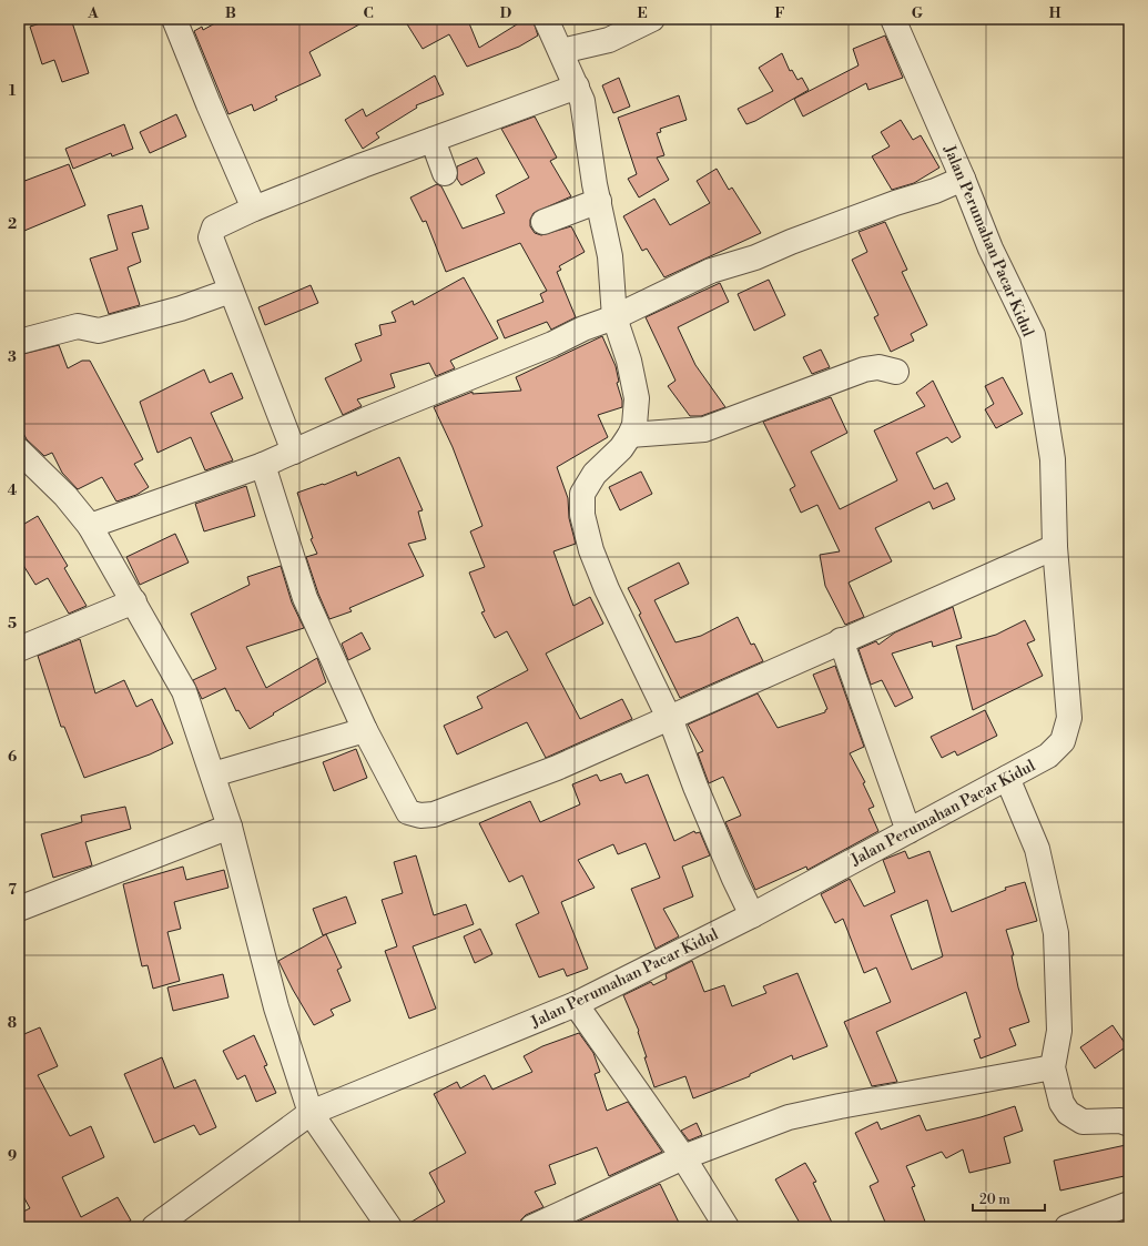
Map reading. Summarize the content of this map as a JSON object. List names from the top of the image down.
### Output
{
  "streets": {
    "street": ["Jalan Perumahan Pacar Kidul"]
  },
  "scale_bar": "20 m",
  "grid": {
    "columns": [
      "A",
      "B",
      "C",
      "D",
      "E",
      "F",
      "G",
      "H"
    ],
    "rows": [
      "1",
      "2",
      "3",
      "4",
      "5",
      "6",
      "7",
      "8",
      "9"
    ]
  }
}
